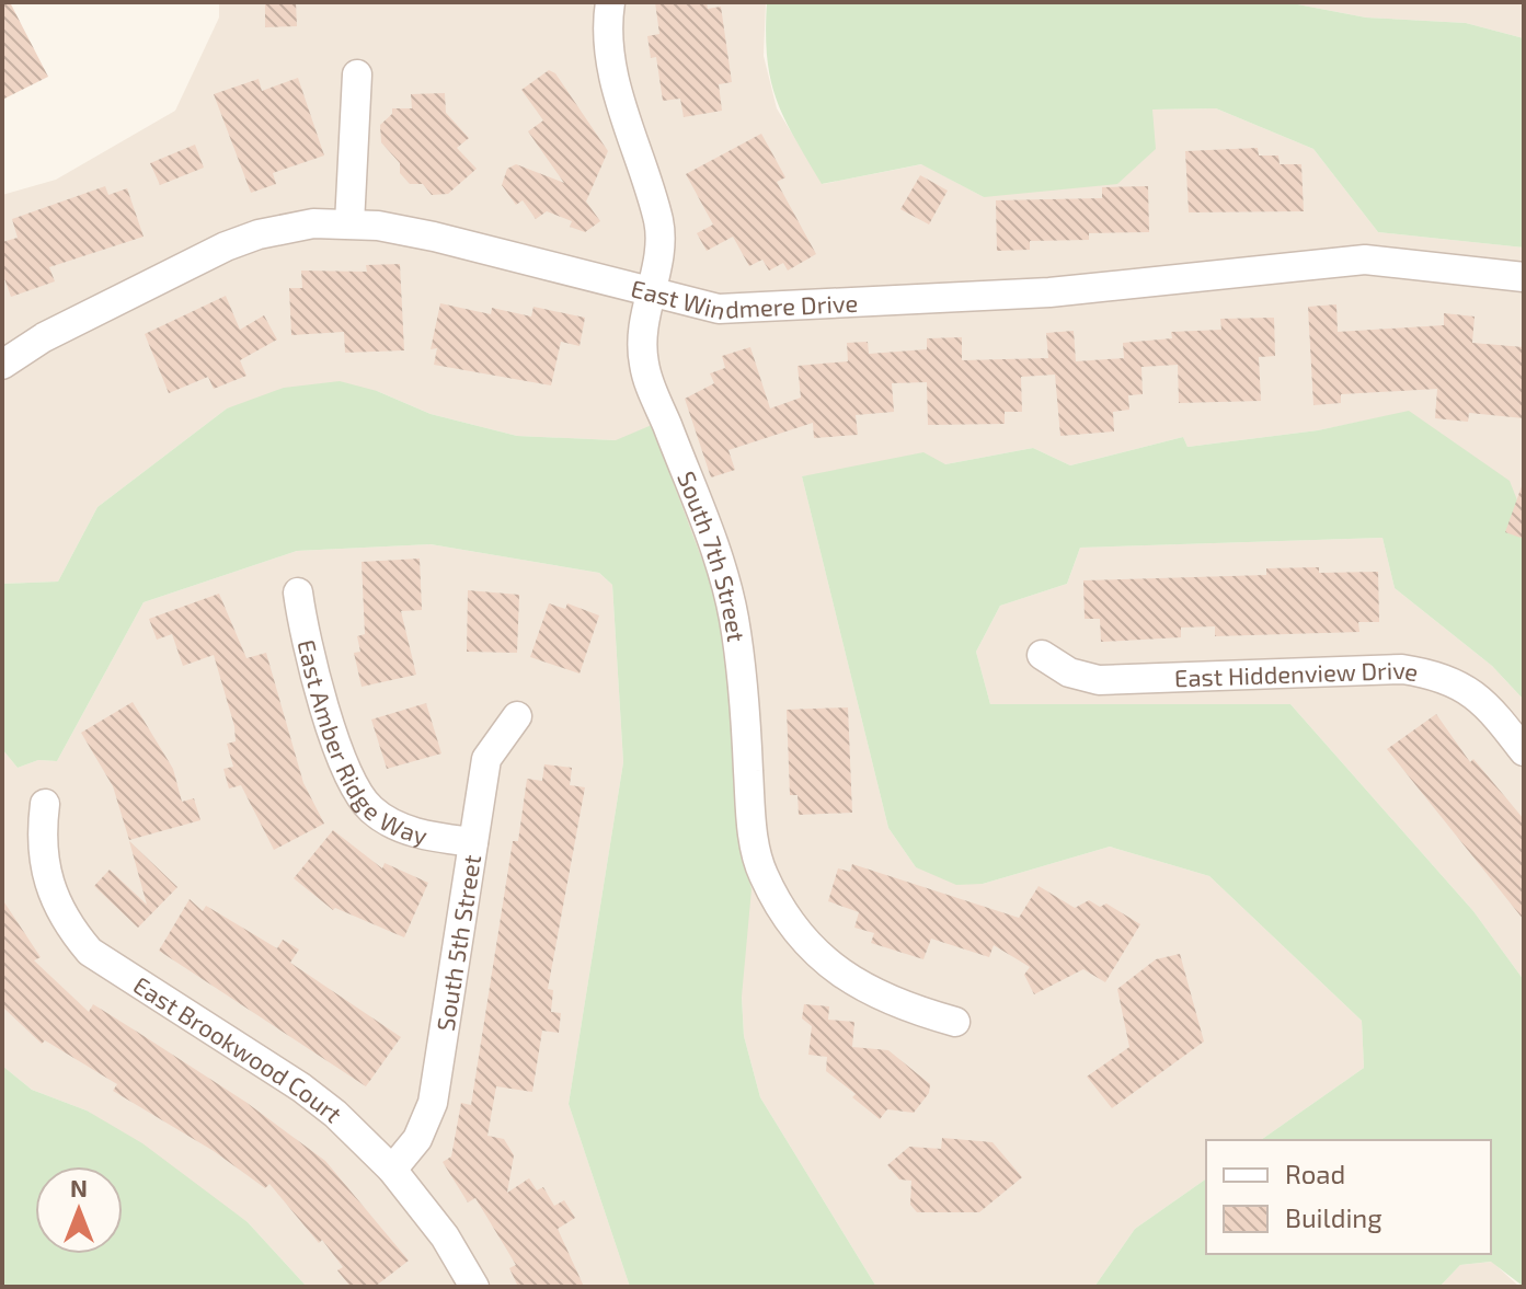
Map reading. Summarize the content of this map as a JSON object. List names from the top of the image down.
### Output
{
  "streets": {
    "street": [
      "East Windmere Drive",
      "South 7th Street",
      "East Hiddenview Drive",
      "East Amber Ridge Way",
      "South 5th Street",
      "East Brookwood Court"
    ]
  },
  "crossings": [
    ["East Windmere Drive", "South 7th Street"],
    ["East Amber Ridge Way", "South 5th Street"],
    ["South 5th Street", "East Brookwood Court"]
  ],
  "legend": ["Road", "Building"],
  "north": "top"
}
